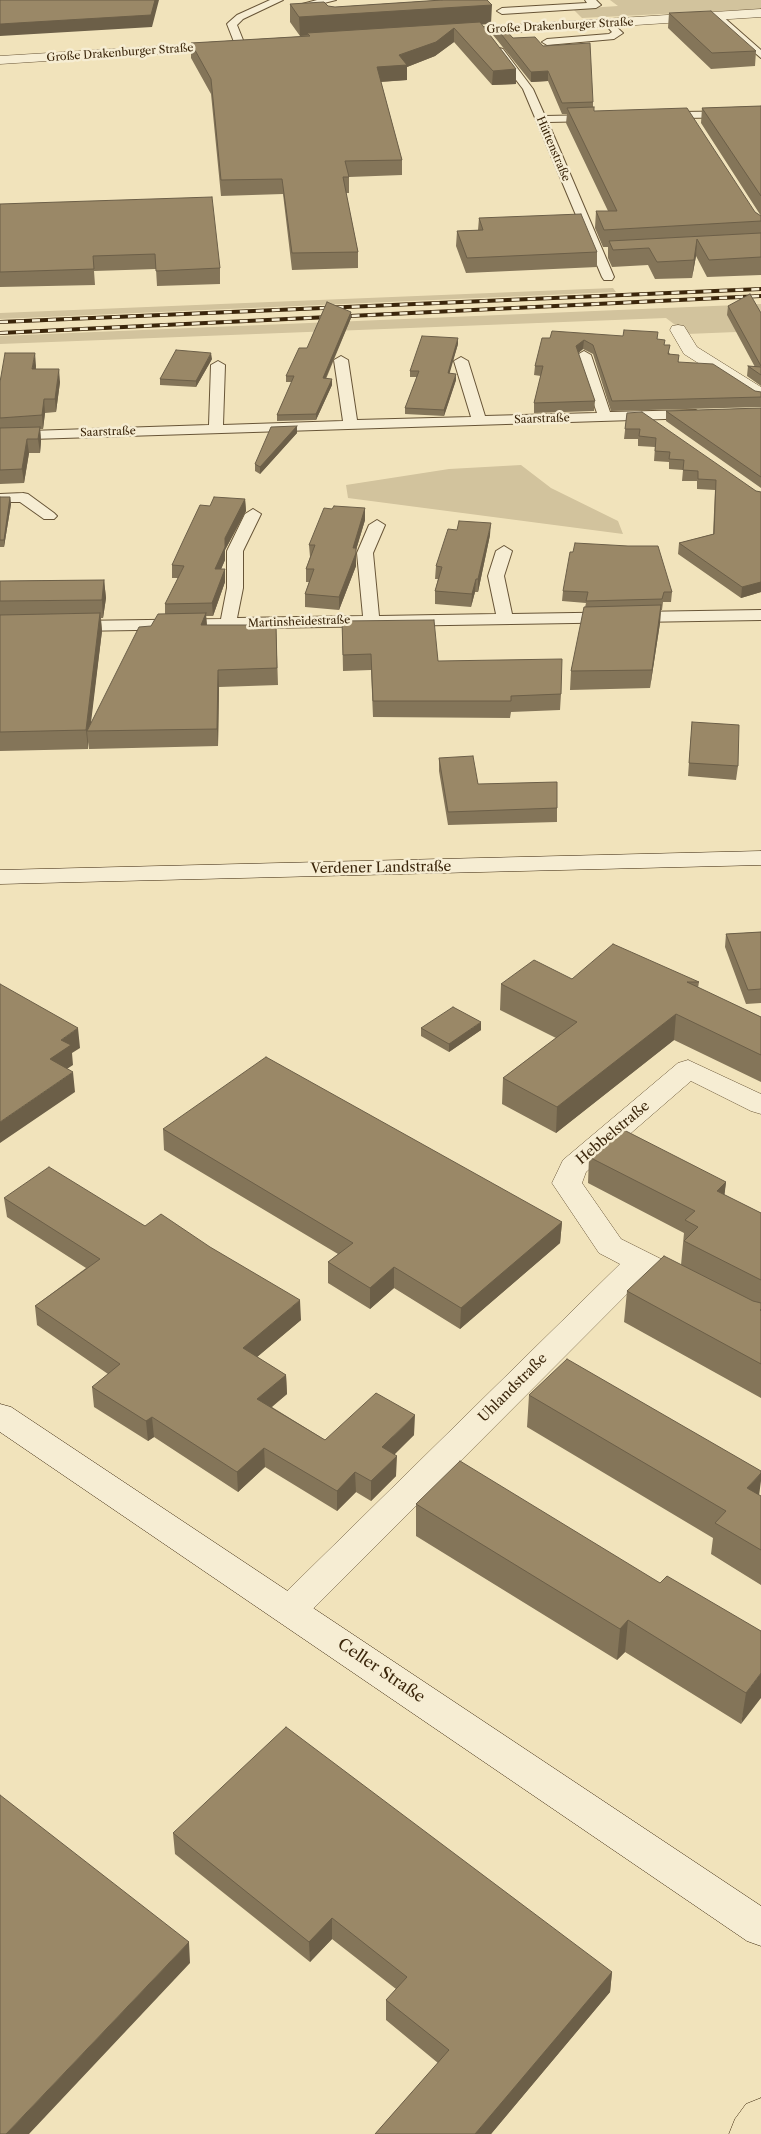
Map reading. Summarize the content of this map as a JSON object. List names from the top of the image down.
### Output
{
  "streets": {
    "street": [
      "Große Drakenburger Straße",
      "Verdener Landstraße",
      "Hebbelstraße",
      "Uhlandstraße",
      "Celler Straße"
    ],
    "lane": ["Hüttenstraße", "Saarstraße", "Martinsheidestraße"]
  },
  "crossings": [
    ["Große Drakenburger Straße", "Hüttenstraße"],
    ["Hebbelstraße", "Uhlandstraße"],
    ["Uhlandstraße", "Celler Straße"]
  ]
}
